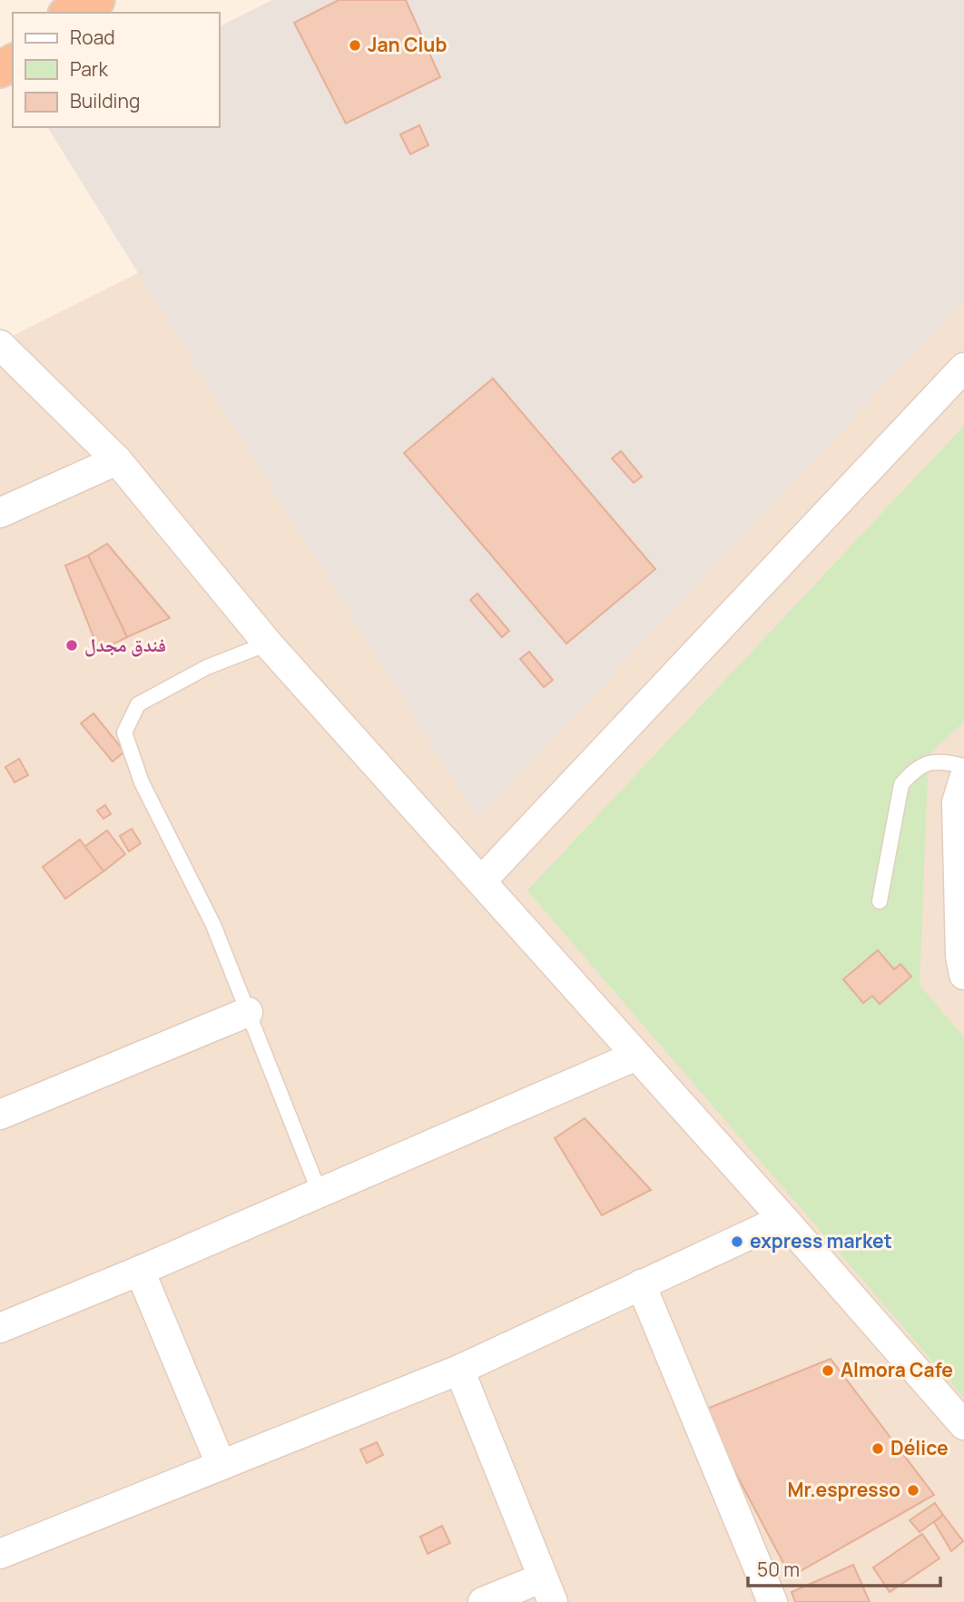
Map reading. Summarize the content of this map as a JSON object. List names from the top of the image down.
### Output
{
  "places": [
    "Jan Club",
    "فندق مجدل",
    "express market",
    "Almora Cafe",
    "Délice",
    "Mr.espresso"
  ],
  "legend": ["Road", "Park", "Building"],
  "scale_bar": "50 m"
}
